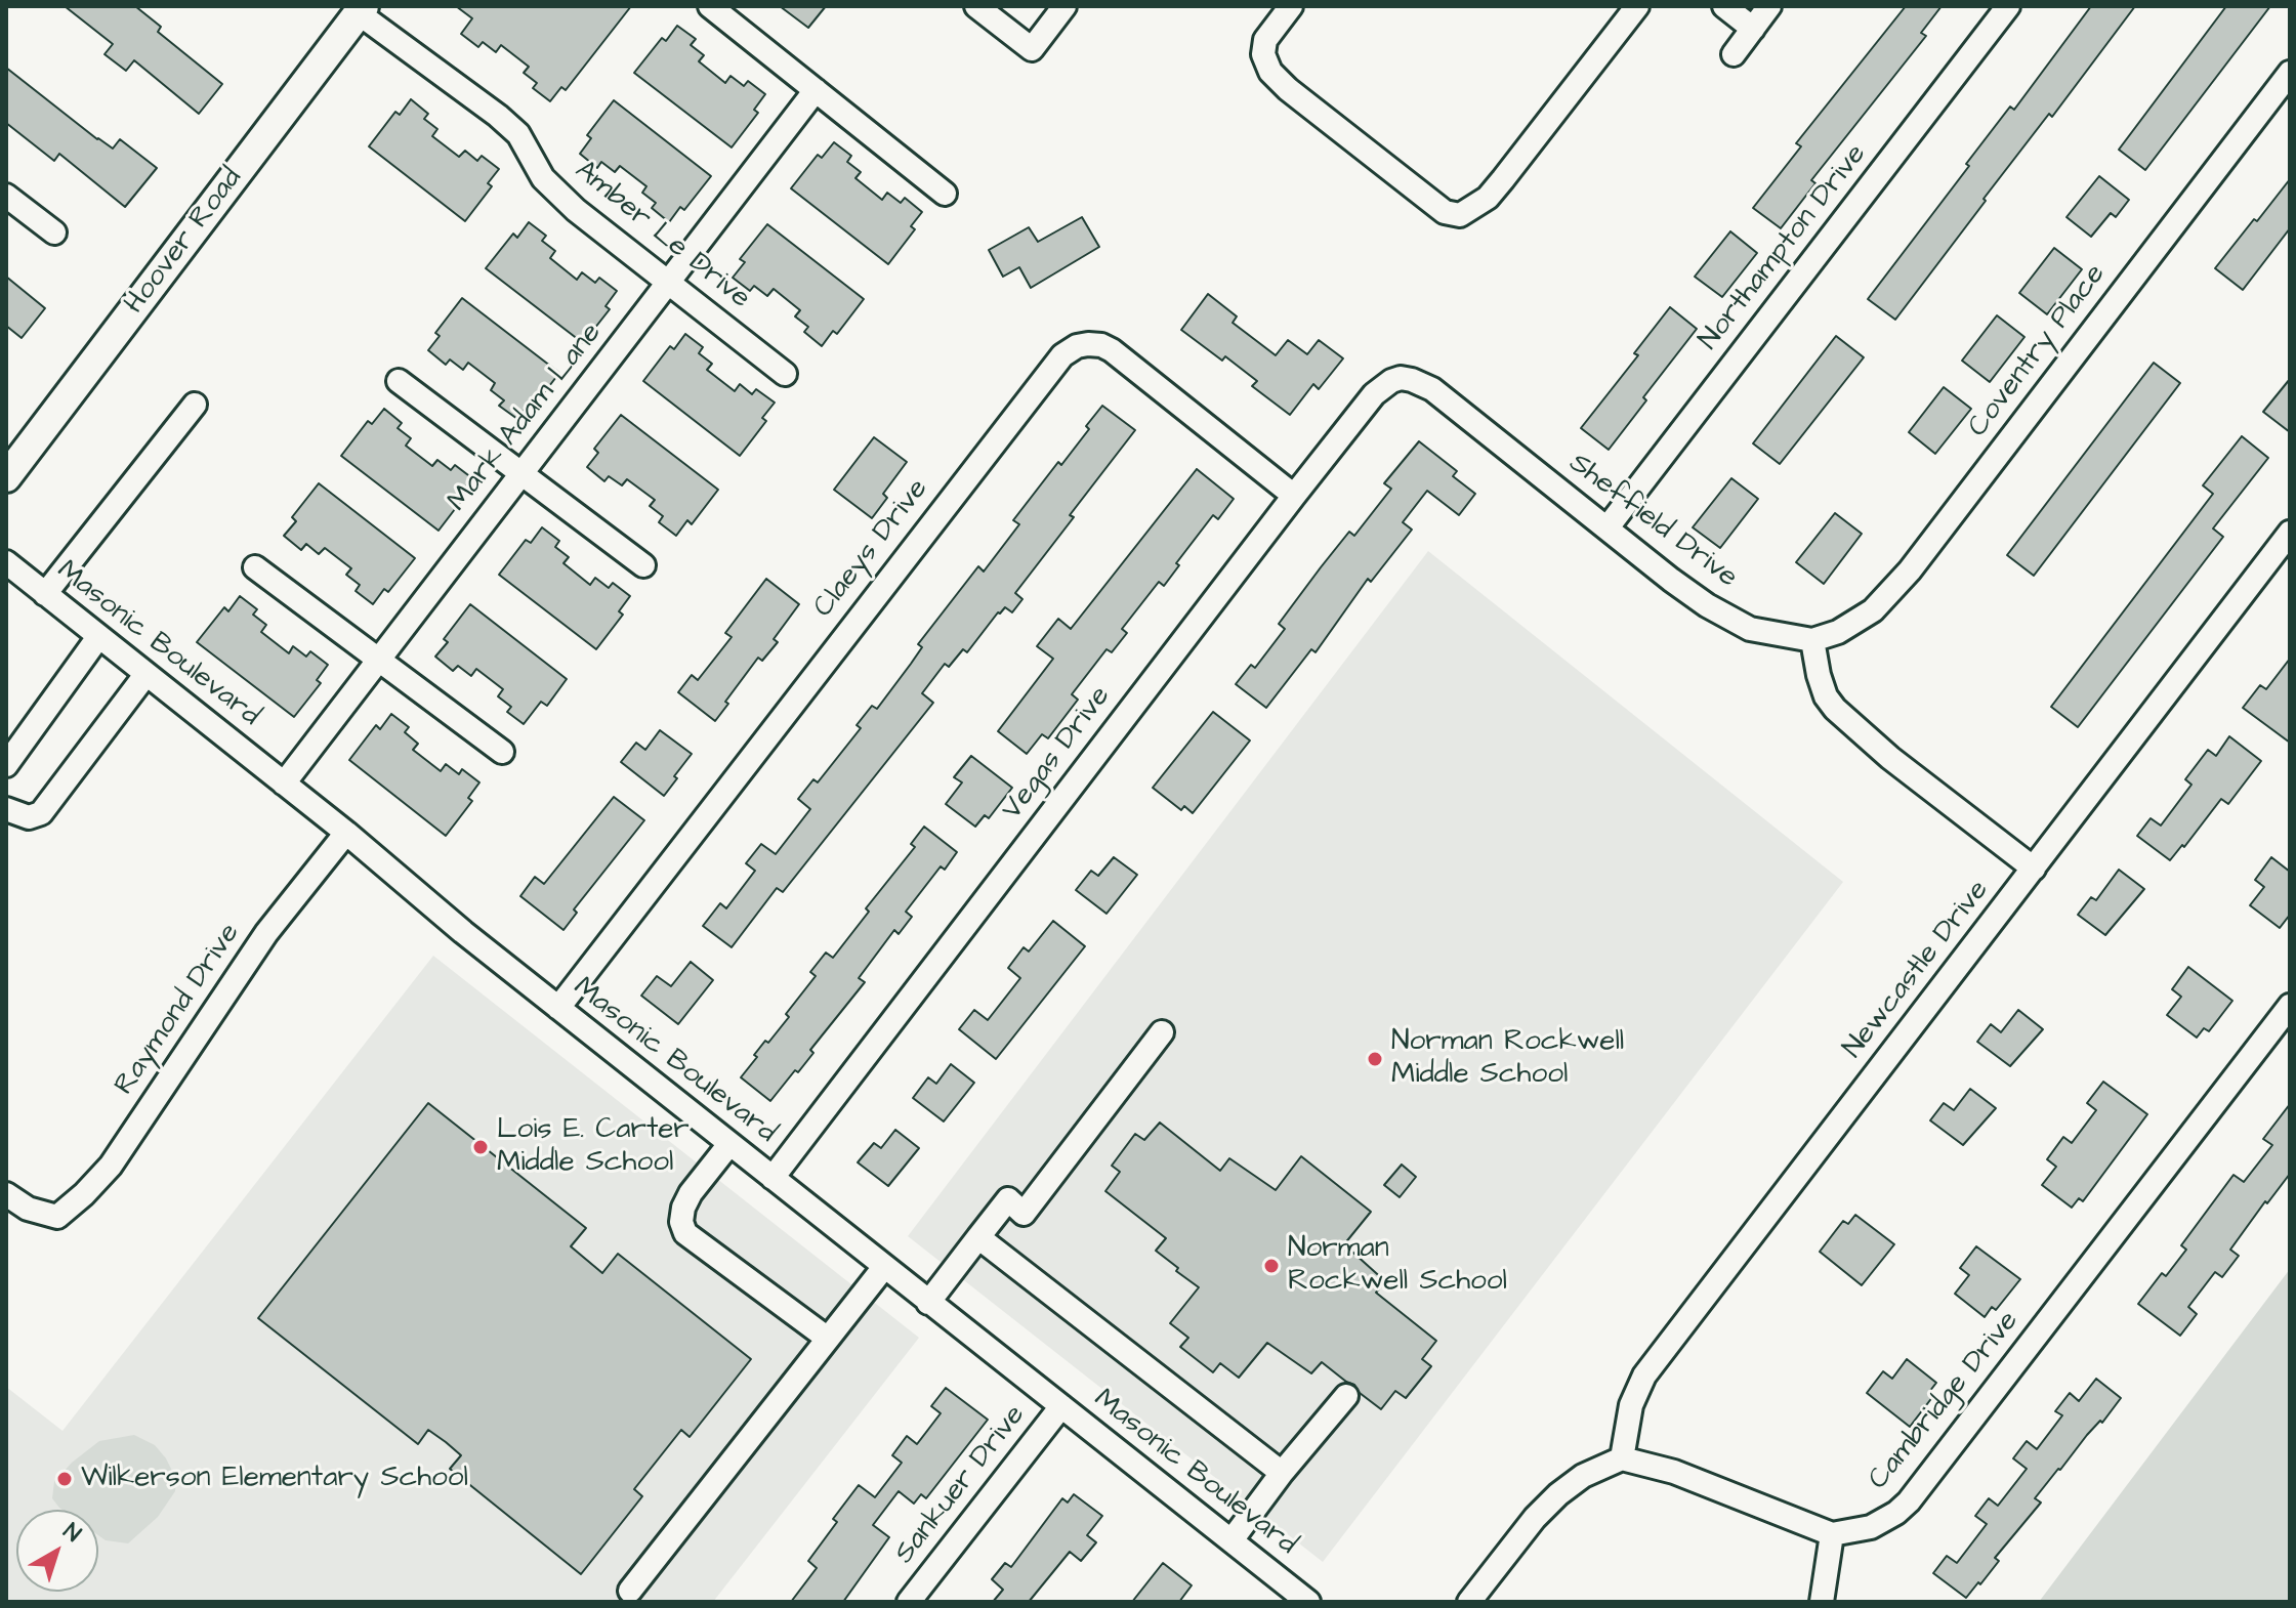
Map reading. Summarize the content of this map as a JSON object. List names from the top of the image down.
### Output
{
  "streets": {
    "main road": ["Hoover Road"],
    "street": [
      "Amber Le Drive",
      "Northampton Drive",
      "Coventry Place",
      "Mark Adam Lane",
      "Sheffield Drive",
      "Claeys Drive",
      "Masonic Boulevard",
      "Vegas Drive",
      "Newcastle Drive",
      "Raymond Drive",
      "Cambridge Drive",
      "Sankuer Drive"
    ]
  },
  "crossings": [
    ["Amber Le Drive", "Hoover Road"],
    ["Amber Le Drive", "Mark Adam Lane"],
    ["Northampton Drive", "Sheffield Drive"],
    ["Coventry Place", "Sheffield Drive"],
    ["Mark Adam Lane", "Masonic Boulevard"],
    ["Sheffield Drive", "Vegas Drive"],
    ["Claeys Drive", "Masonic Boulevard"],
    ["Claeys Drive", "Vegas Drive"],
    ["Masonic Boulevard", "Vegas Drive"],
    ["Masonic Boulevard", "Raymond Drive"],
    ["Masonic Boulevard", "Sankuer Drive"]
  ],
  "places": [
    "Norman Rockwell Middle School",
    "Lois E. Carter Middle School",
    "Norman Rockwell School",
    "Wilkerson Elementary School"
  ],
  "north": "top right"
}
